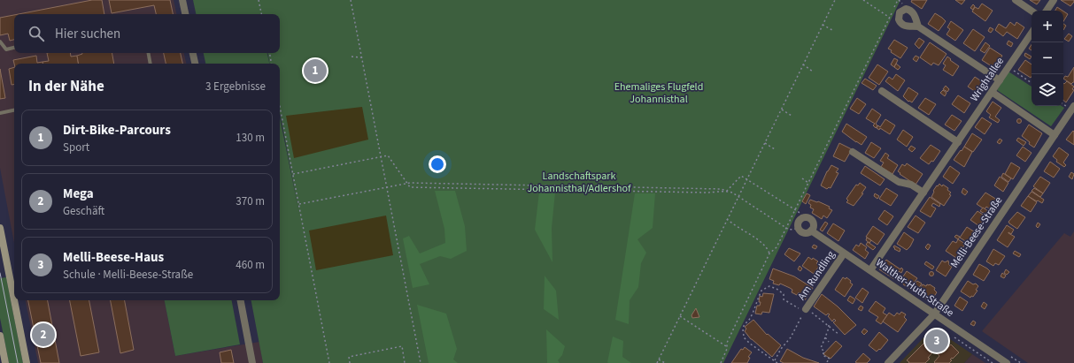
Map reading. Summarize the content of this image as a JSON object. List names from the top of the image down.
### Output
{
  "streets": {
    "street": [
      "Wrightallee",
      "Melli-Beese-Straße",
      "Am Rundling",
      "Walther-Huth-Straße"
    ]
  },
  "crossings": [
    ["Wrightallee", "Walther-Huth-Straße"],
    ["Melli-Beese-Straße", "Walther-Huth-Straße"],
    ["Am Rundling", "Walther-Huth-Straße"]
  ],
  "parks": ["Ehemaliges Flugfeld Johannisthal", "Landschaftspark Johannisthal/Adlershof"],
  "page": {
    "map_buttons": ["+", "−"],
    "search": "Hier suchen",
    "pins": ["1", "2", "3"],
    "heading": ["In der Nähe", "3 Ergebnisse"],
    "list": [
      {
        "mark": "1",
        "name": "Dirt-Bike-Parcours",
        "note": "Sport",
        "value": "130 m"
      },
      {
        "mark": "2",
        "name": "Mega",
        "note": "Geschäft",
        "value": "370 m"
      },
      {
        "mark": "3",
        "name": "Melli-Beese-Haus",
        "note": "Schule · Melli-Beese-Straße",
        "value": "460 m"
      }
    ]
  }
}
